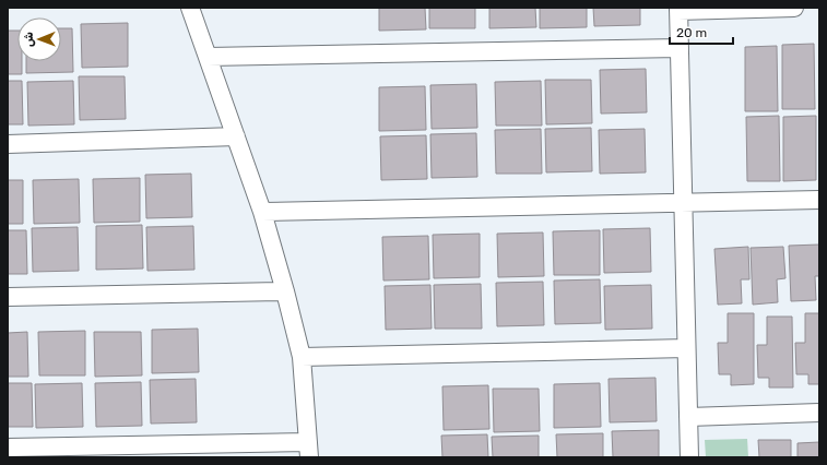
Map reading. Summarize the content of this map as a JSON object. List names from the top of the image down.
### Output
{
  "scale_bar": "20 m",
  "north": "left"
}
